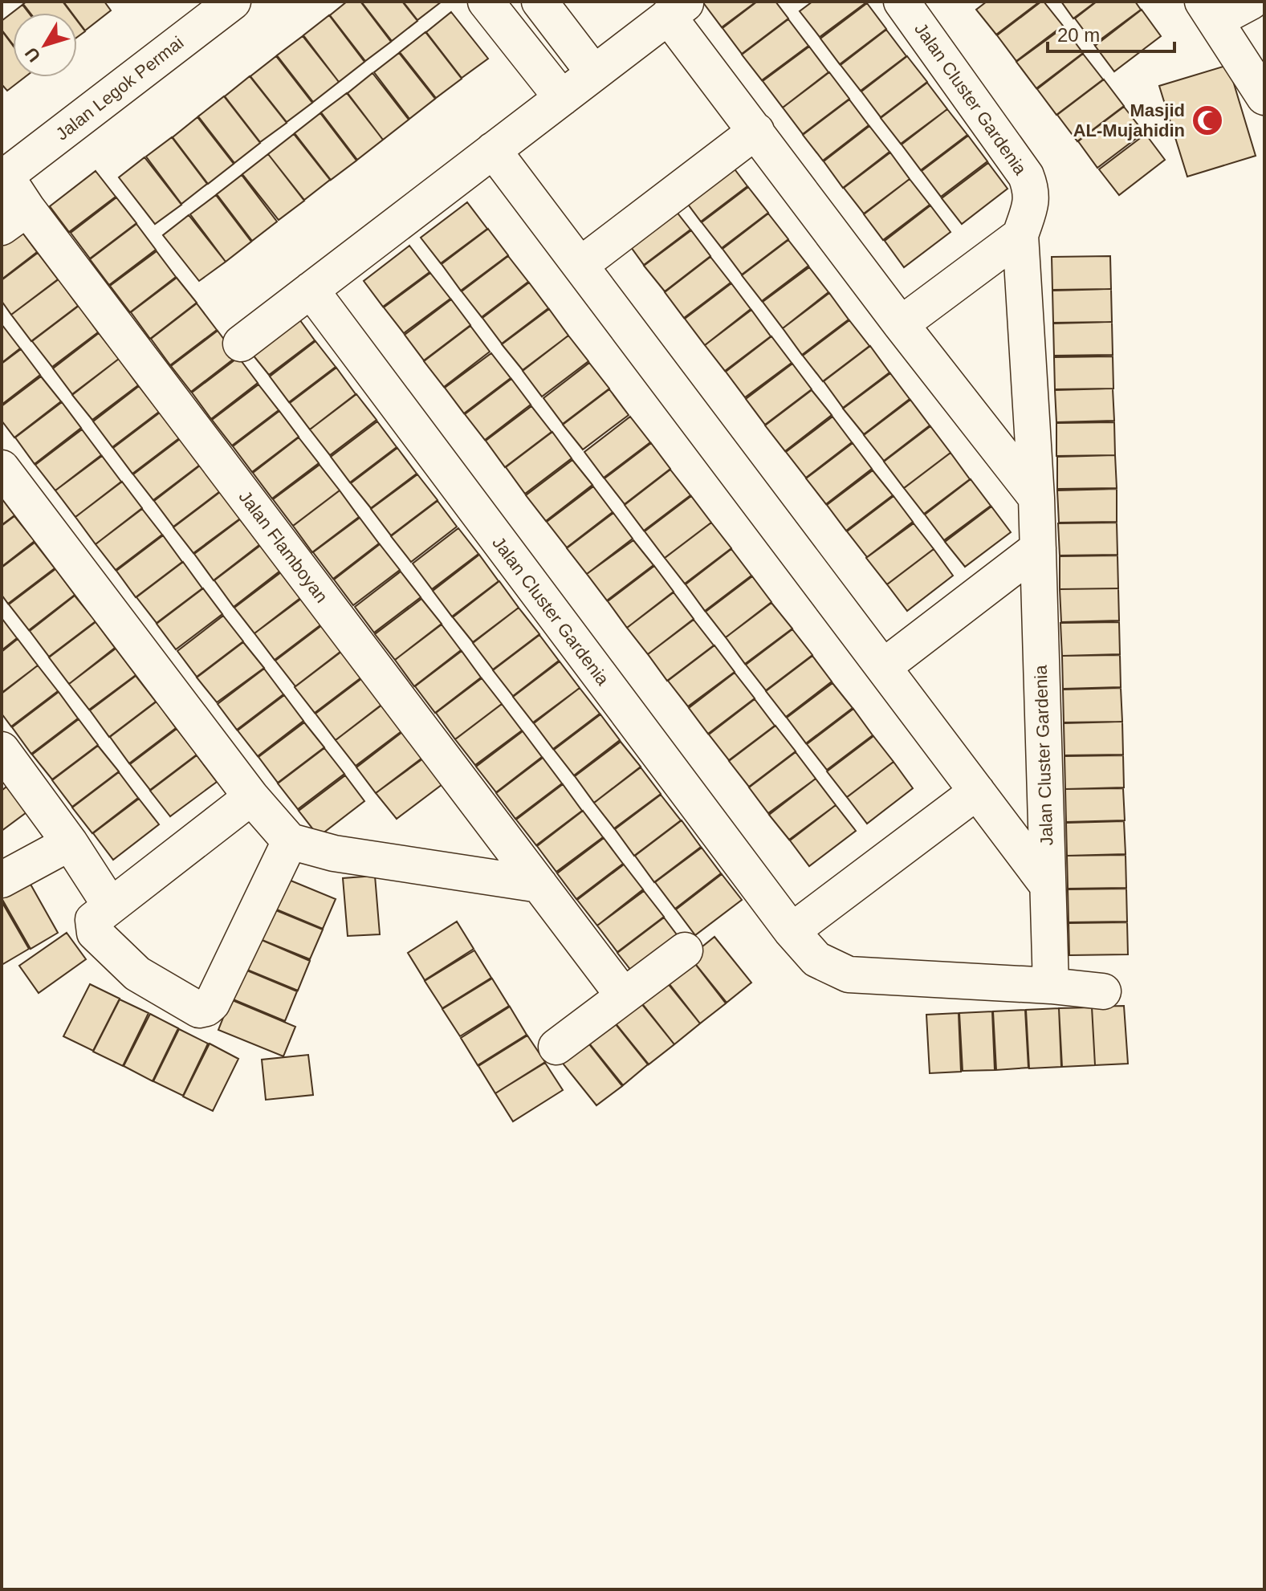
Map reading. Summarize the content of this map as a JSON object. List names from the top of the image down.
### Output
{
  "streets": {
    "street": ["Jalan Legok Permai", "Jalan Cluster Gardenia", "Jalan Flamboyan"]
  },
  "crossings": [
    ["Jalan Legok Permai", "Jalan Flamboyan"]
  ],
  "places": {
    "mosque": ["Masjid AL-Mujahidin"]
  },
  "scale_bar": "20 m",
  "north": "bottom left"
}
